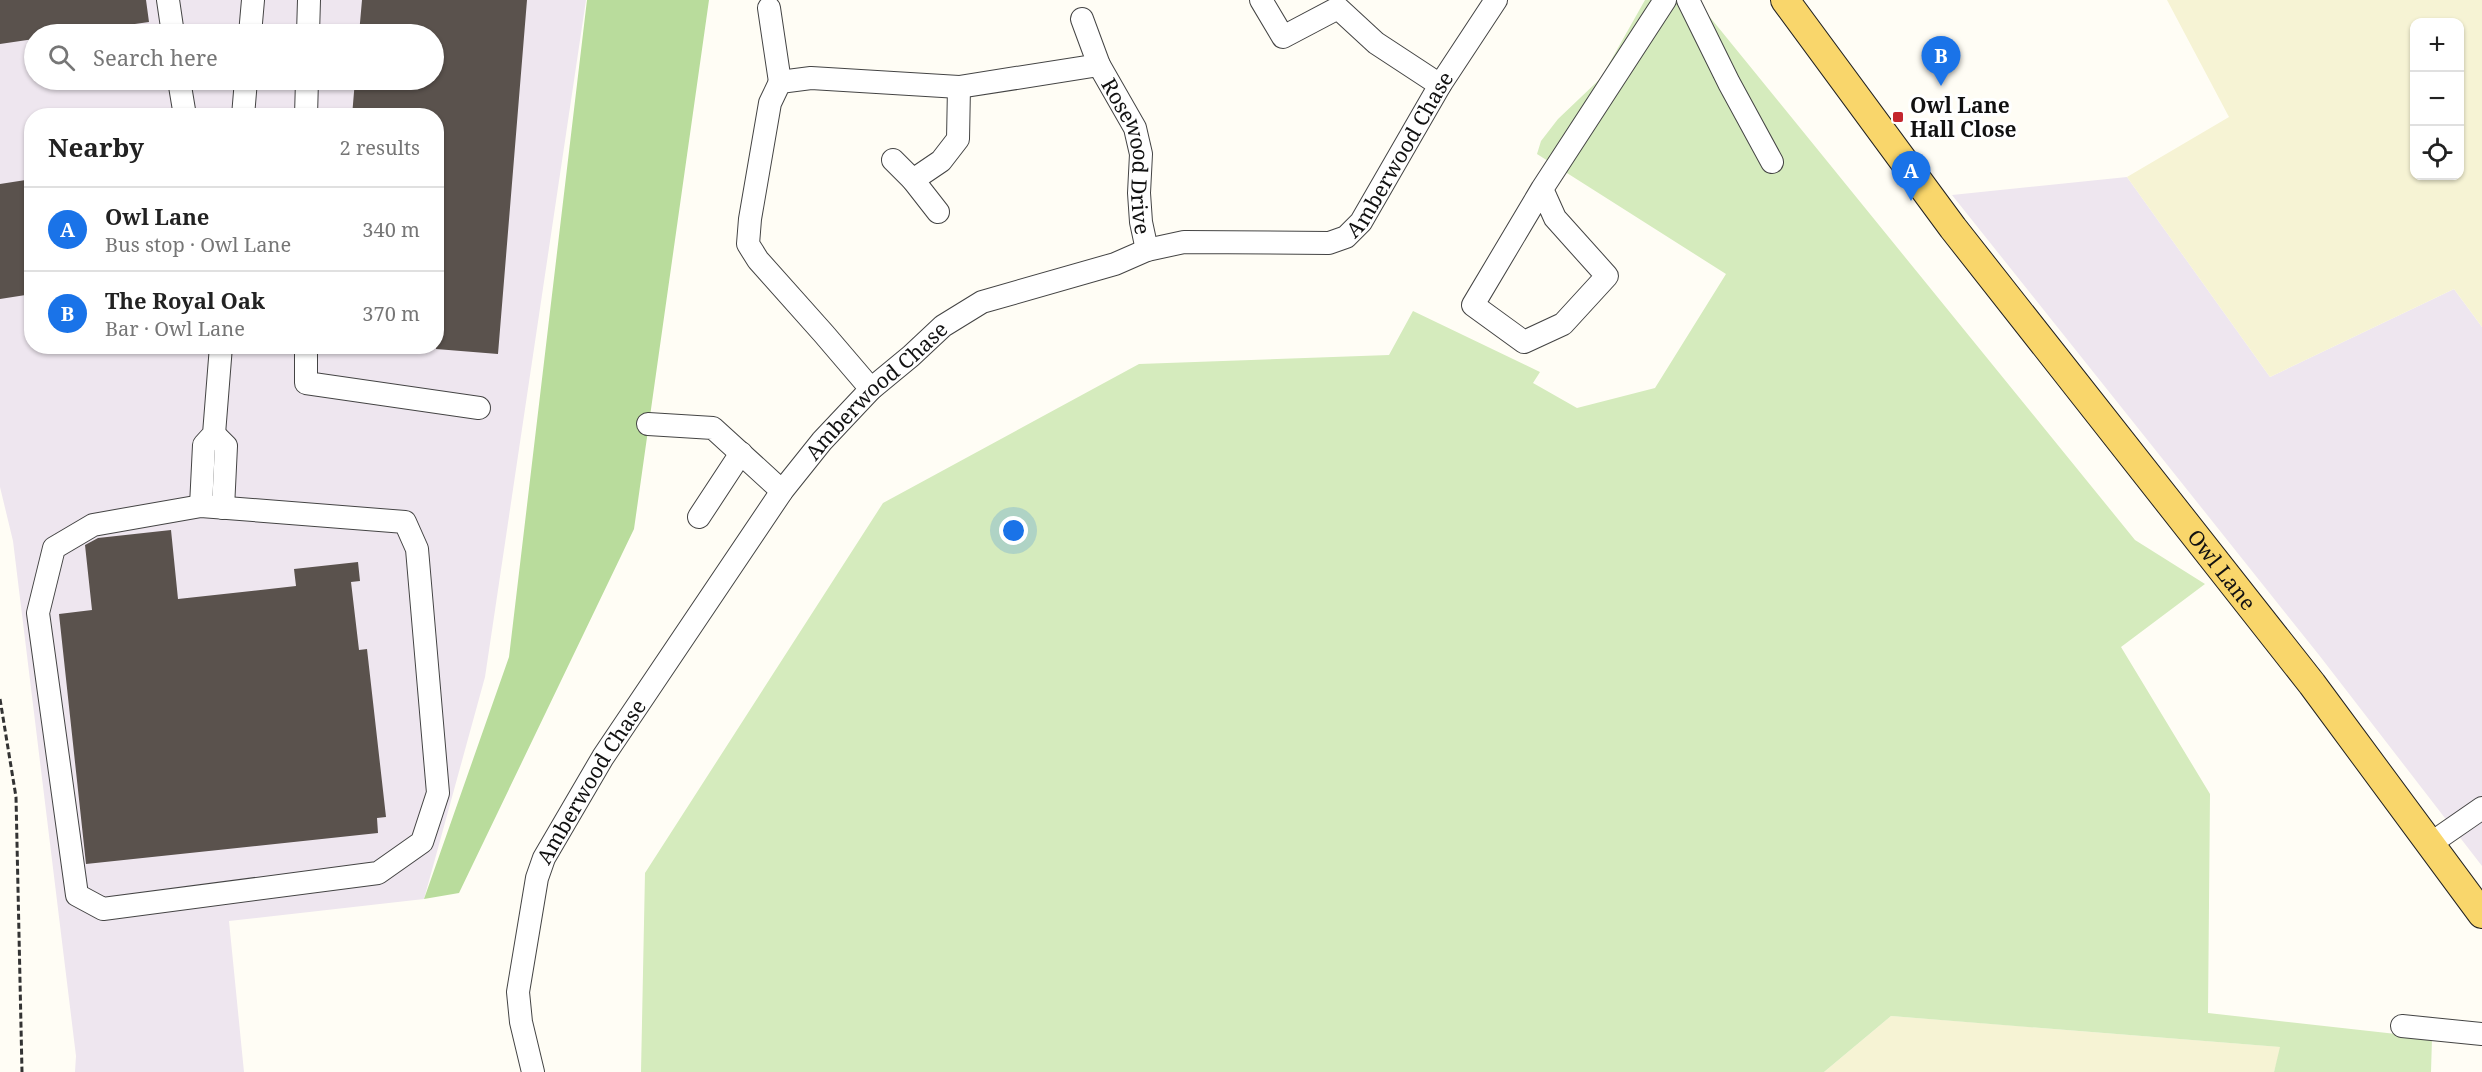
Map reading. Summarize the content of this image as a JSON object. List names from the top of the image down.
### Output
{
  "streets": {
    "main road": ["Owl Lane"],
    "street": ["Amberwood Chase", "Rosewood Drive"]
  },
  "crossings": [
    ["Amberwood Chase", "Rosewood Drive"]
  ],
  "places": {
    "transit": ["Owl Lane Hall Close"]
  },
  "page": {
    "map_buttons": ["+", "−"],
    "search": "Search here",
    "pins": ["B", "A"],
    "heading": ["Nearby", "2 results"],
    "list": [
      {
        "mark": "A",
        "name": "Owl Lane",
        "note": "Bus stop · Owl Lane",
        "value": "340 m"
      },
      {
        "mark": "B",
        "name": "The Royal Oak",
        "note": "Bar · Owl Lane",
        "value": "370 m"
      }
    ]
  }
}
